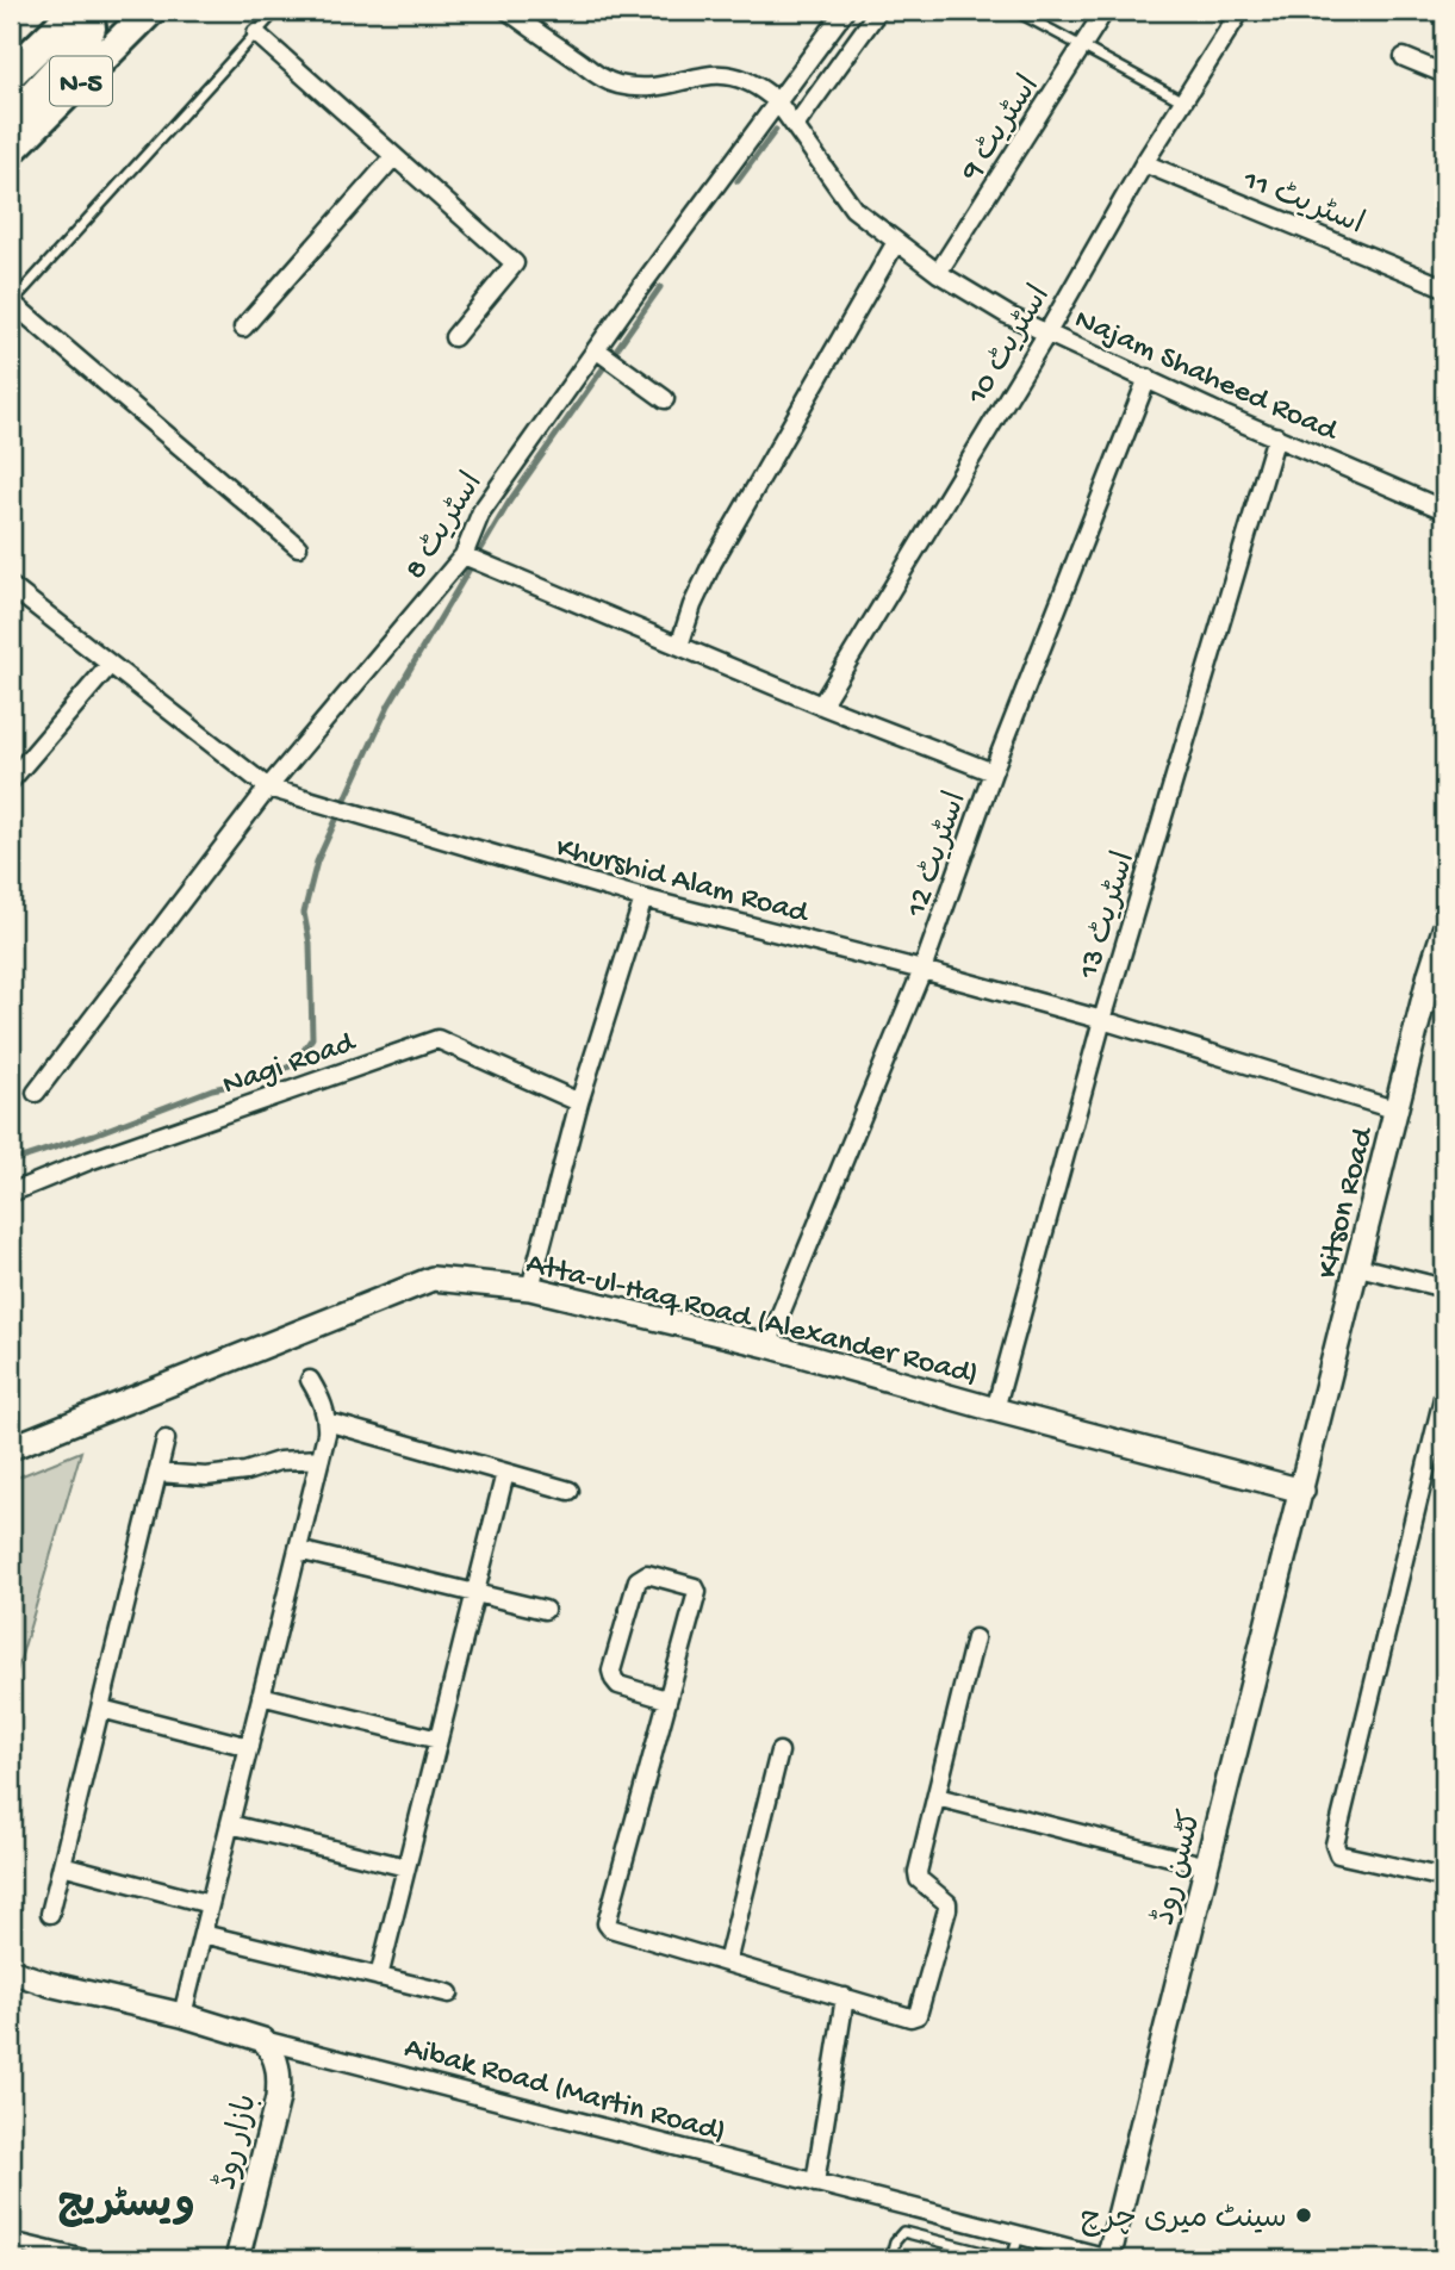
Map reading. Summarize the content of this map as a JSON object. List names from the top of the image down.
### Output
{
  "streets": {
    "highway": ["N-5"],
    "street": [
      "اسٹریٹ 9",
      "اسٹریٹ 11",
      "اسٹریٹ 10",
      "Najam Shaheed Road",
      "اسٹریٹ 8",
      "اسٹریٹ 12",
      "Khurshid Alam Road",
      "اسٹریٹ 13",
      "Nagi Road",
      "Kitson Road",
      "Atta-ul-Haq Road (Alexander Road)",
      "کٹسن روڈ",
      "Aibak Road (Martin Road)",
      "بازار روڈ"
    ]
  },
  "crossings": [
    ["اسٹریٹ 9", "Najam Shaheed Road"],
    ["اسٹریٹ 11", "اسٹریٹ 10"],
    ["اسٹریٹ 10", "Najam Shaheed Road"],
    ["Najam Shaheed Road", "اسٹریٹ 8"],
    ["Najam Shaheed Road", "اسٹریٹ 12"],
    ["Najam Shaheed Road", "اسٹریٹ 13"],
    ["اسٹریٹ 8", "Khurshid Alam Road"],
    ["اسٹریٹ 12", "Khurshid Alam Road"],
    ["اسٹریٹ 12", "Atta-ul-Haq Road (Alexander Road)"],
    ["Khurshid Alam Road", "اسٹریٹ 13"],
    ["Khurshid Alam Road", "Kitson Road"],
    ["اسٹریٹ 13", "Atta-ul-Haq Road (Alexander Road)"],
    ["Kitson Road", "Atta-ul-Haq Road (Alexander Road)"],
    ["Kitson Road", "کٹسن روڈ"],
    ["Atta-ul-Haq Road (Alexander Road)", "کٹسن روڈ"],
    ["کٹسن روڈ", "Aibak Road (Martin Road)"],
    ["Aibak Road (Martin Road)", "بازار روڈ"]
  ],
  "districts": ["ویسٹریج"],
  "places": ["سینٹ میری چرچ"]
}
